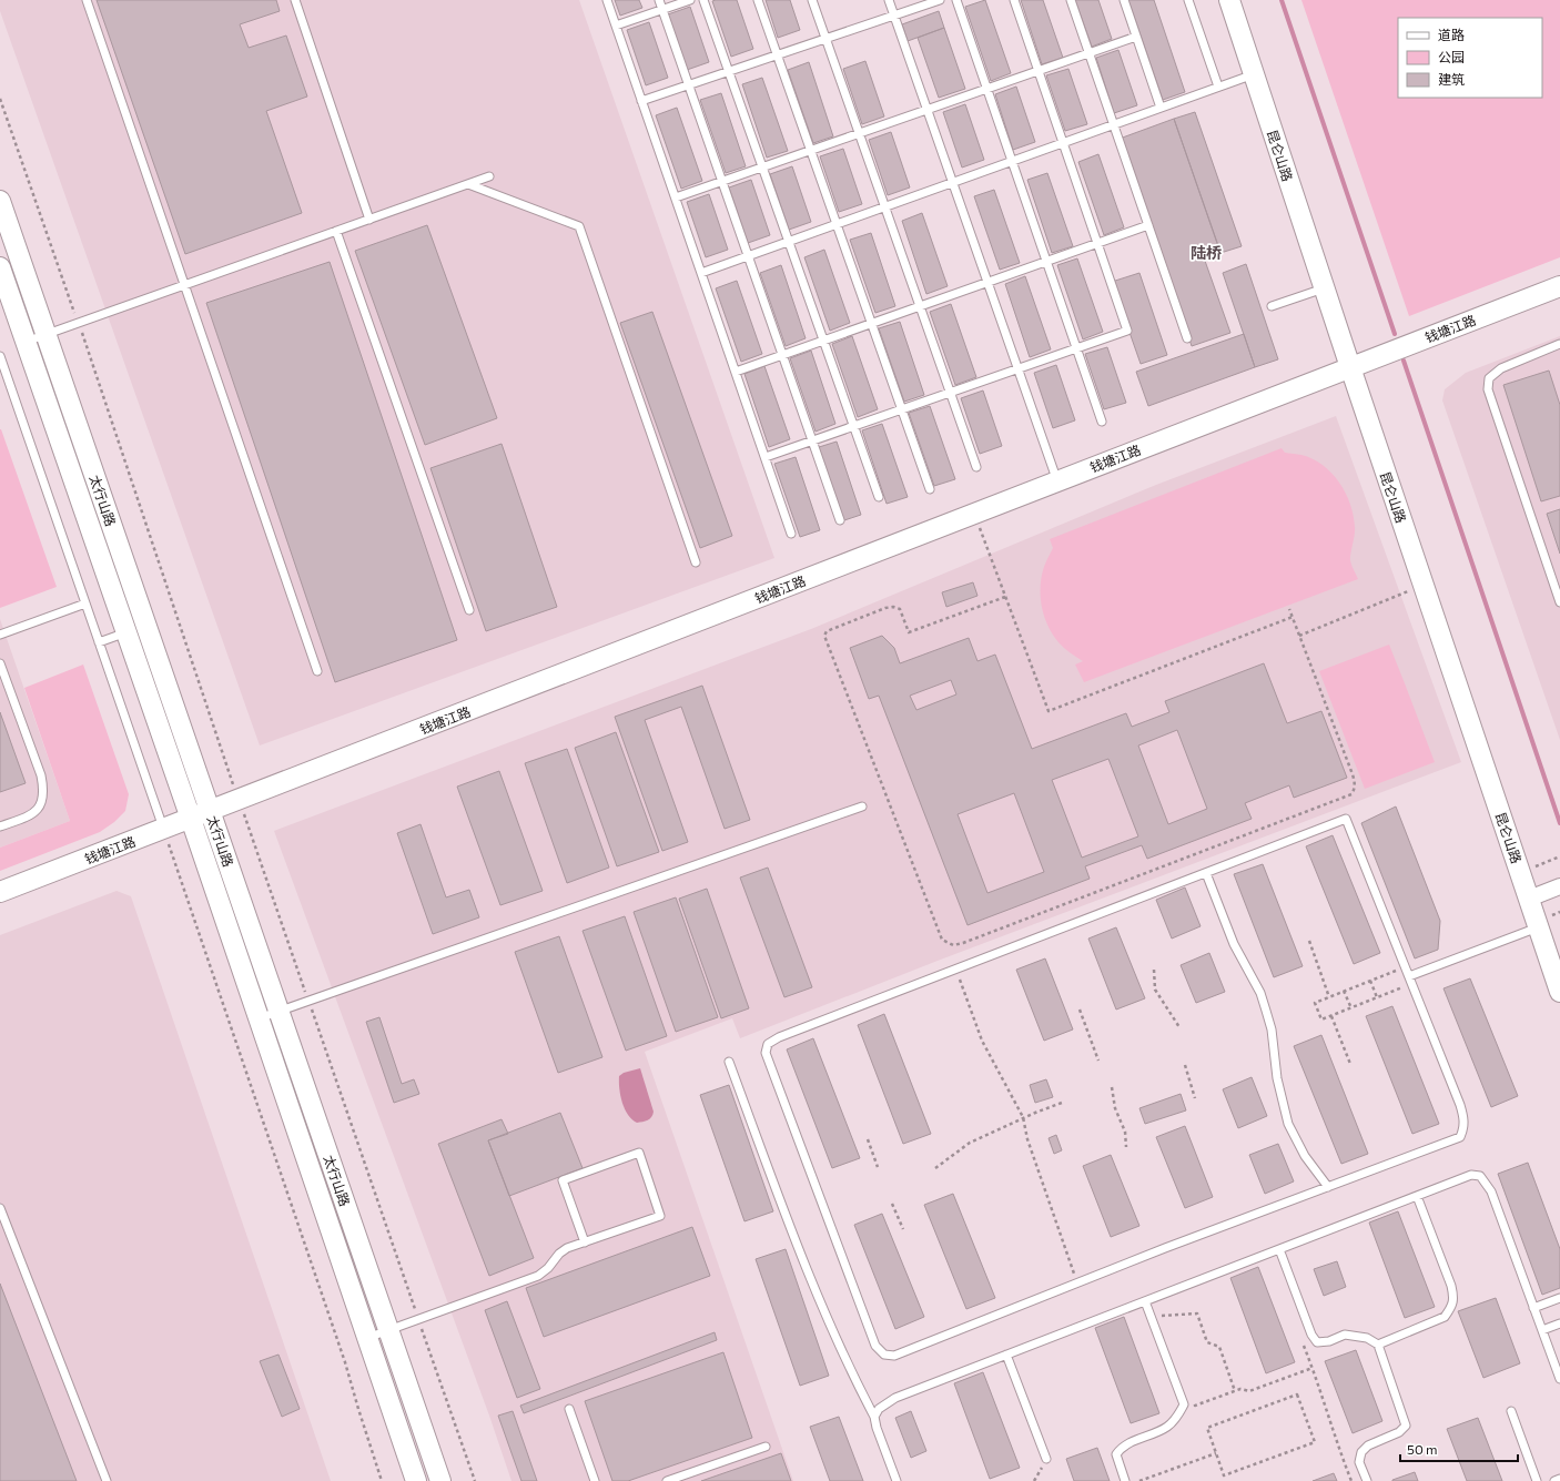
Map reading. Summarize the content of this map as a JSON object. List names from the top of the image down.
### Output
{
  "streets": {
    "street": ["昆仑山路", "钱塘江路", "太行山路"]
  },
  "crossings": [
    ["昆仑山路", "钱塘江路"],
    ["钱塘江路", "太行山路"]
  ],
  "districts": ["陆桥"],
  "legend": ["道路", "公园", "建筑"],
  "scale_bar": "50 m"
}
